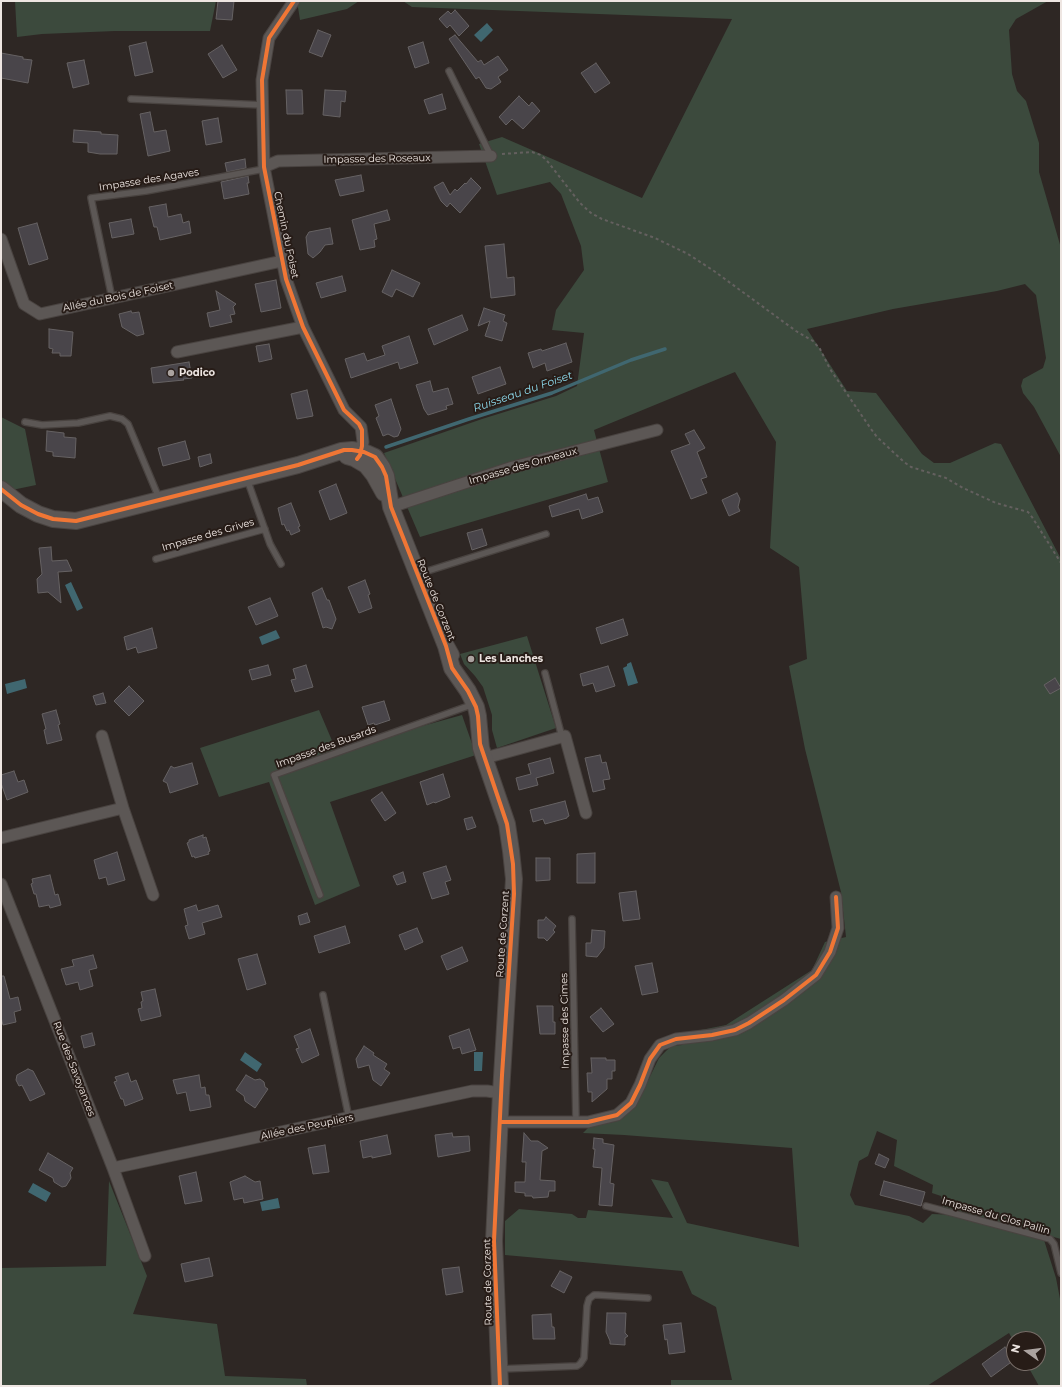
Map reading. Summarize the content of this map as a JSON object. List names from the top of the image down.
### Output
{
  "streets": {
    "street": [
      "Impasse des Roseaux",
      "Chemin du Foiset",
      "Allée du Bois de Foiset",
      "Impasse des Ormeaux",
      "Route de Corzent",
      "Rue des Savoyances",
      "Allée des Peupliers"
    ],
    "lane": [
      "Impasse des Agaves",
      "Impasse des Grives",
      "Impasse des Busards",
      "Impasse des Cimes",
      "Impasse du Clos Pallin"
    ]
  },
  "crossings": [
    ["Impasse des Roseaux", "Impasse des Agaves"],
    ["Impasse des Roseaux", "Chemin du Foiset"],
    ["Impasse des Agaves", "Chemin du Foiset"],
    ["Impasse des Agaves", "Allée du Bois de Foiset"],
    ["Chemin du Foiset", "Allée du Bois de Foiset"],
    ["Chemin du Foiset", "Route de Corzent"],
    ["Impasse des Ormeaux", "Route de Corzent"],
    ["Route de Corzent", "Impasse des Busards"],
    ["Route de Corzent", "Allée des Peupliers"],
    ["Rue des Savoyances", "Allée des Peupliers"]
  ],
  "water": ["Ruisseau du Foiset"],
  "places": ["Podico", "Les Lanches"],
  "north": "left"
}
